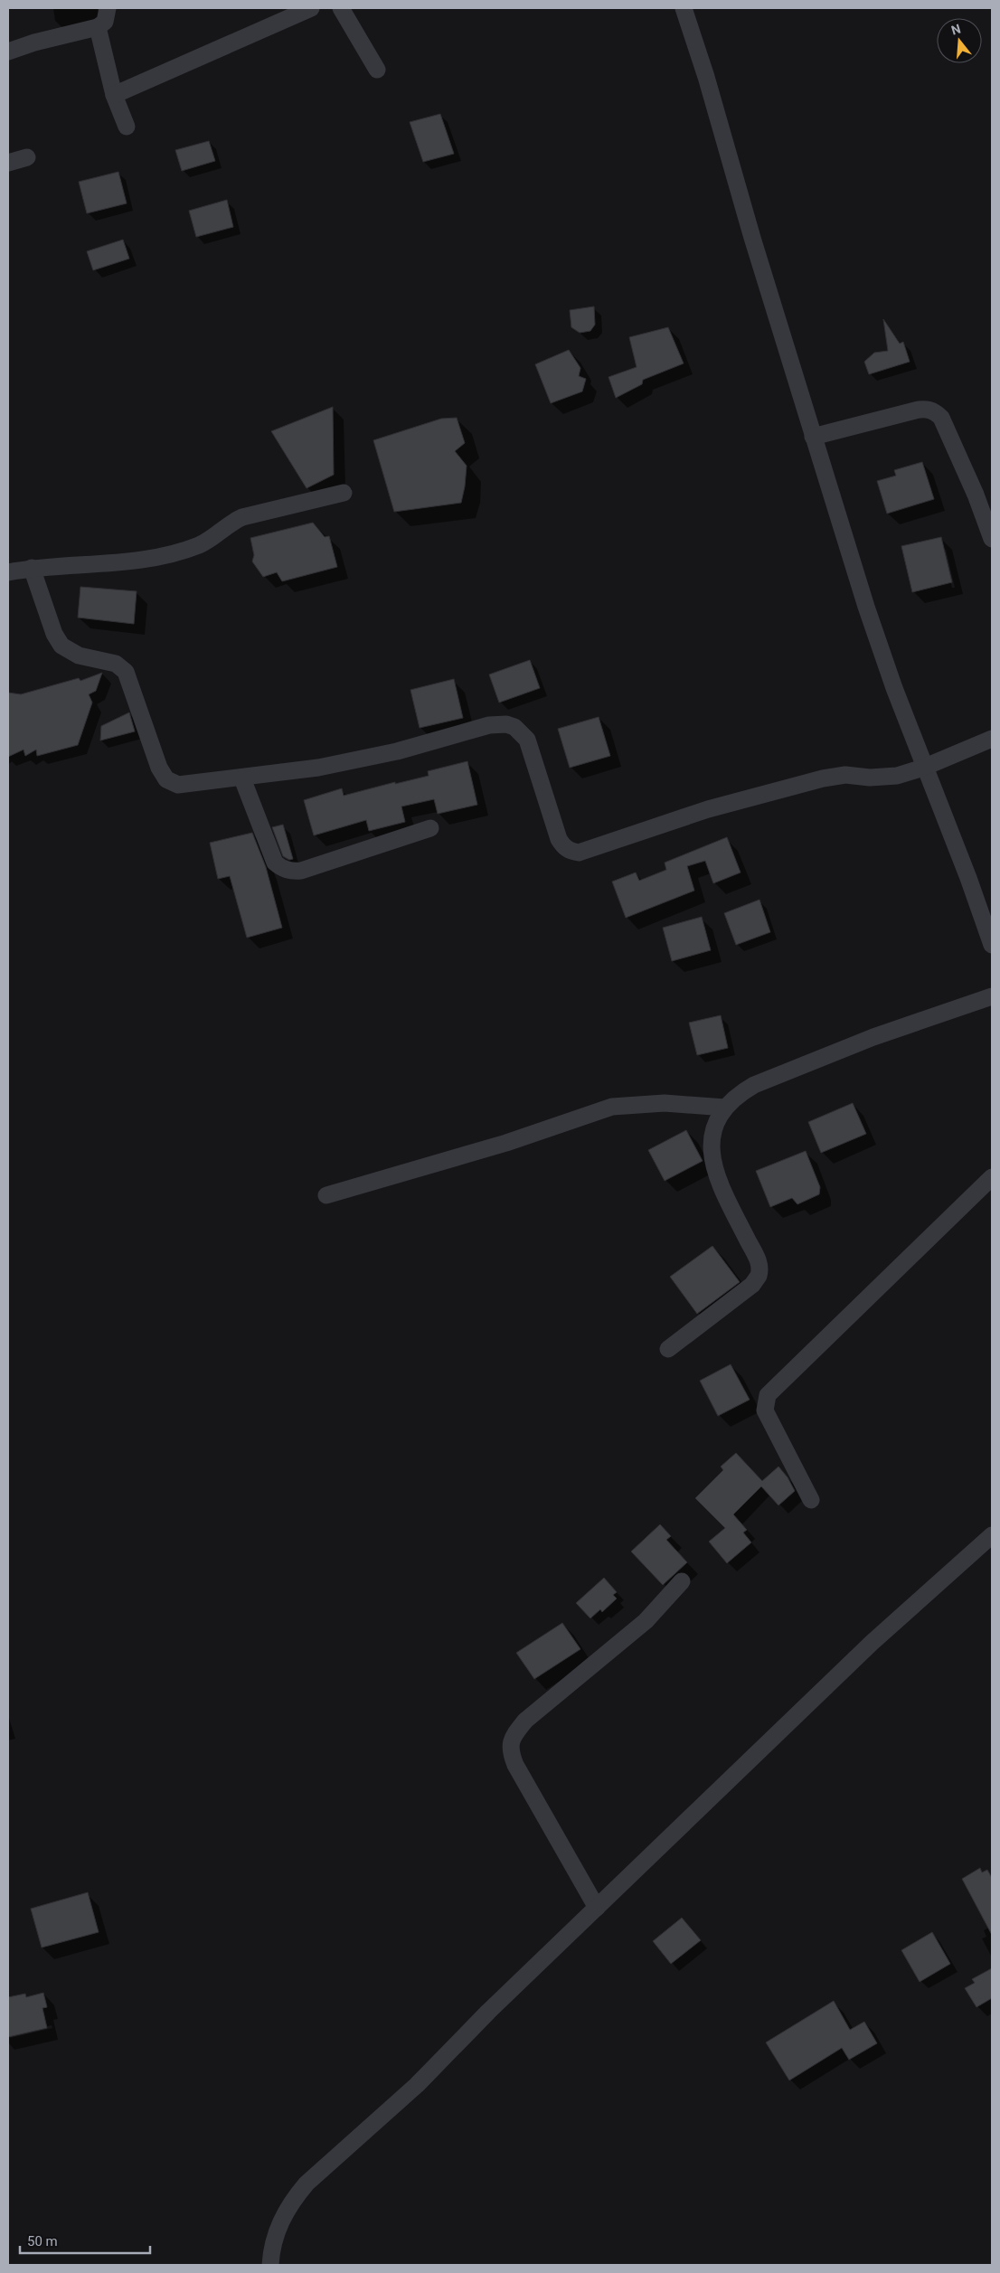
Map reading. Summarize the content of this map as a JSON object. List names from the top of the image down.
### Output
{
  "scale_bar": "50 m",
  "north": "top"
}
